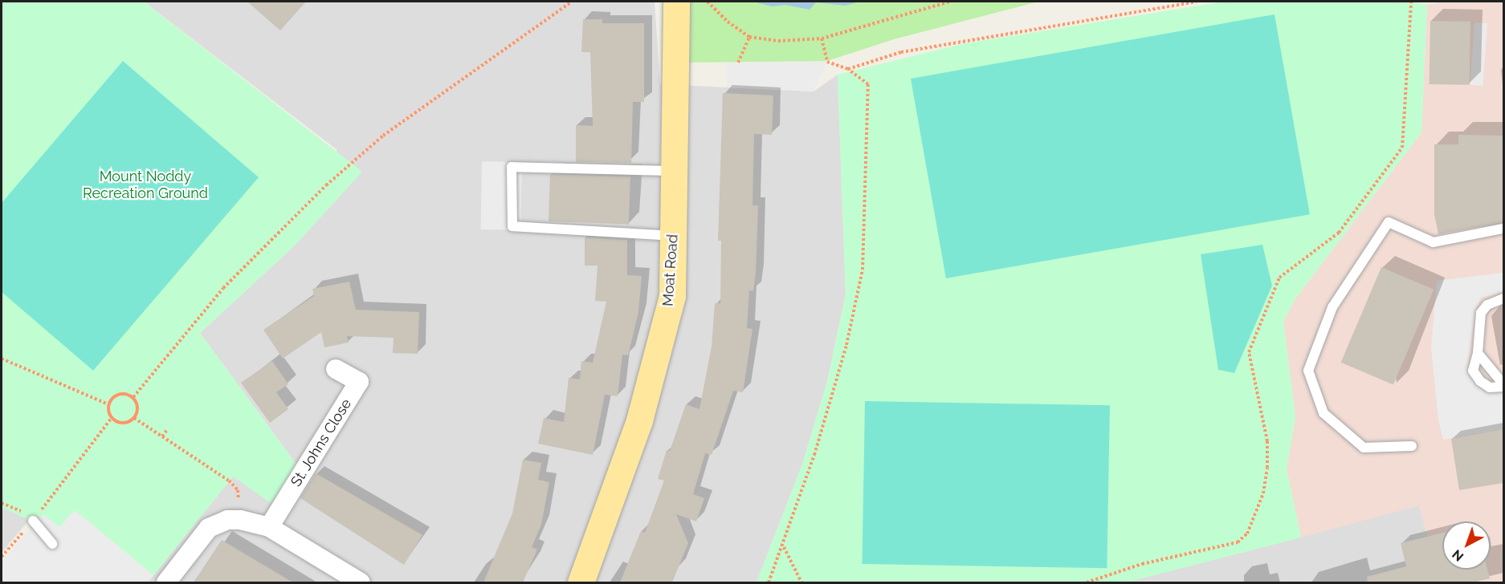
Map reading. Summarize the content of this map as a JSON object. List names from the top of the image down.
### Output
{
  "streets": {
    "main road": ["Moat Road"],
    "street": ["St. Johns Close"]
  },
  "parks": ["Mount Noddy Recreation Ground"],
  "north": "bottom left"
}
